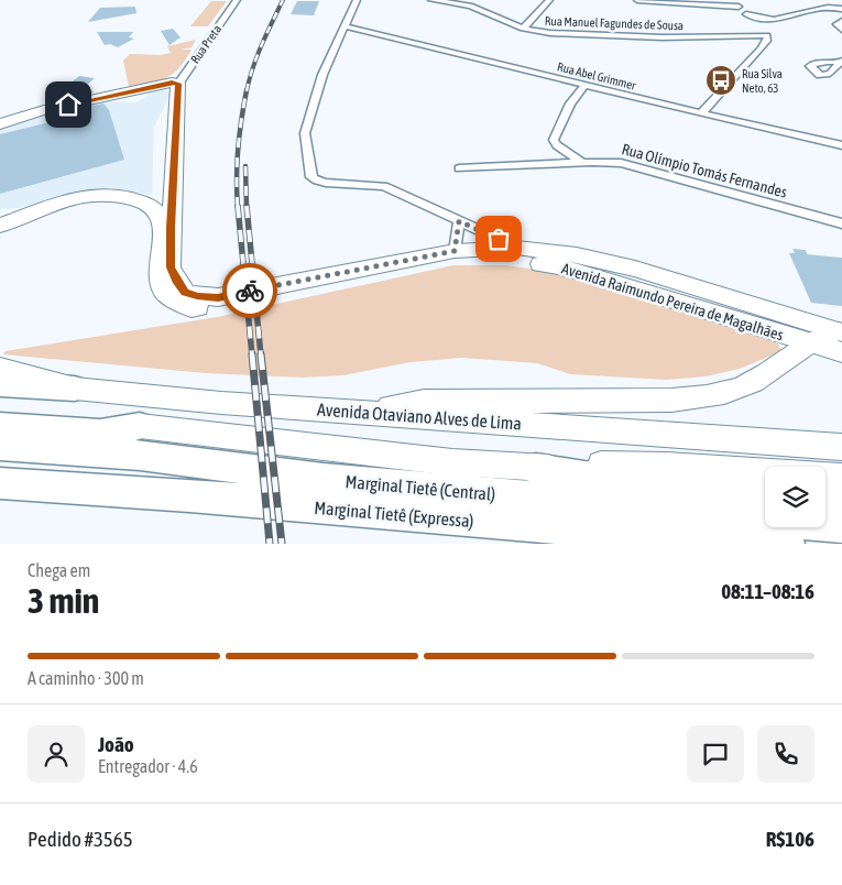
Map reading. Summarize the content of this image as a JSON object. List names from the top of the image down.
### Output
{
  "streets": {
    "highway": ["Avenida Otaviano Alves de Lima", "Marginal Tietê (Central)", "Marginal Tietê (Expressa)"],
    "main road": ["Avenida Raimundo Pereira de Magalhães"],
    "street": [
      "Rua Manuel Fagundes de Sousa",
      "Rua Preta",
      "Rua Abel Grimmer",
      "Rua Olímpio Tomás Fernandes"
    ]
  },
  "places": {
    "bus stop": ["Rua Silva Neto, 63"]
  },
  "page": {
    "heading": ["3 min", "Chega em", "08:11–08:16"],
    "panel": [
      "João",
      "Entregador · 4.6",
      "Pedido #3565",
      "R$106"
    ],
    "bar": "A caminho · 300 m"
  }
}
